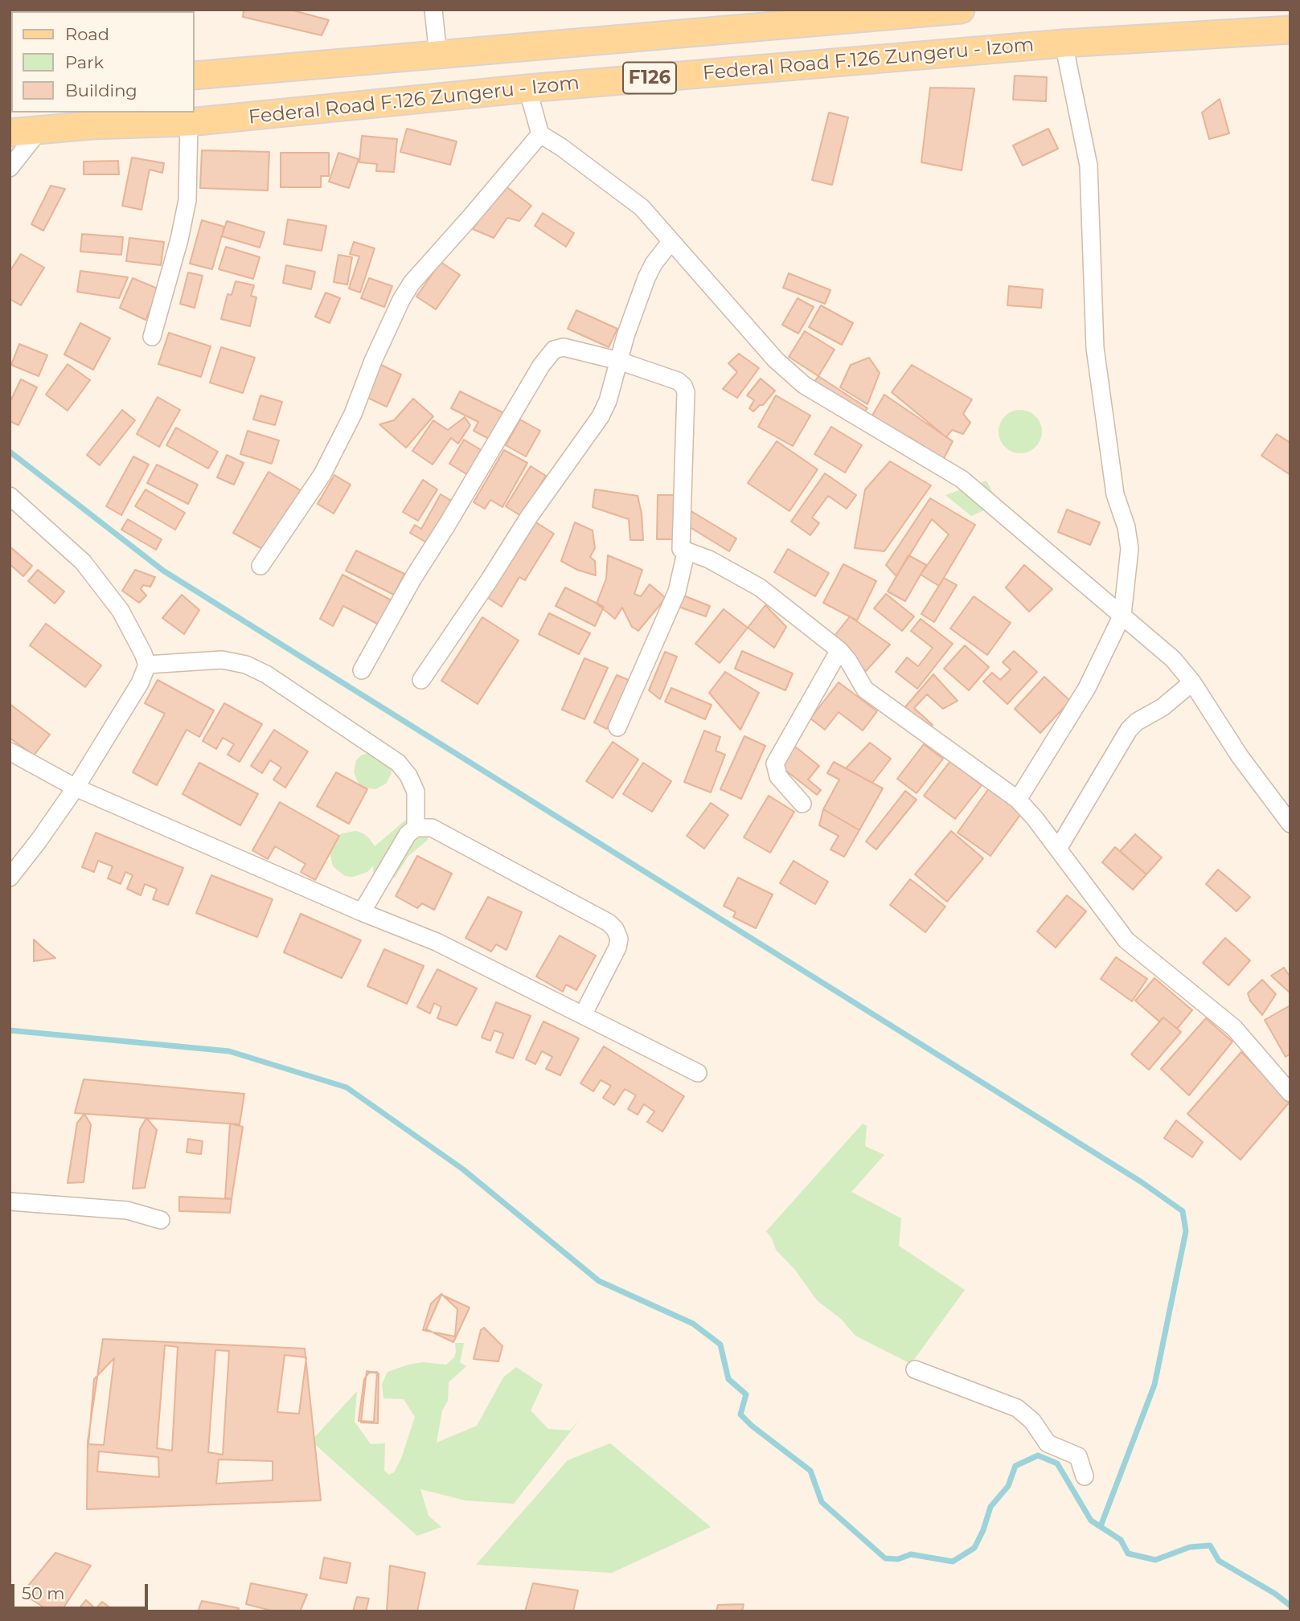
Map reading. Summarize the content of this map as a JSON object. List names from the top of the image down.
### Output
{
  "streets": {
    "main road": ["Federal Road F.126 Zungeru - Izom", "F126"]
  },
  "legend": ["Road", "Park", "Building"],
  "scale_bar": "50 m"
}
